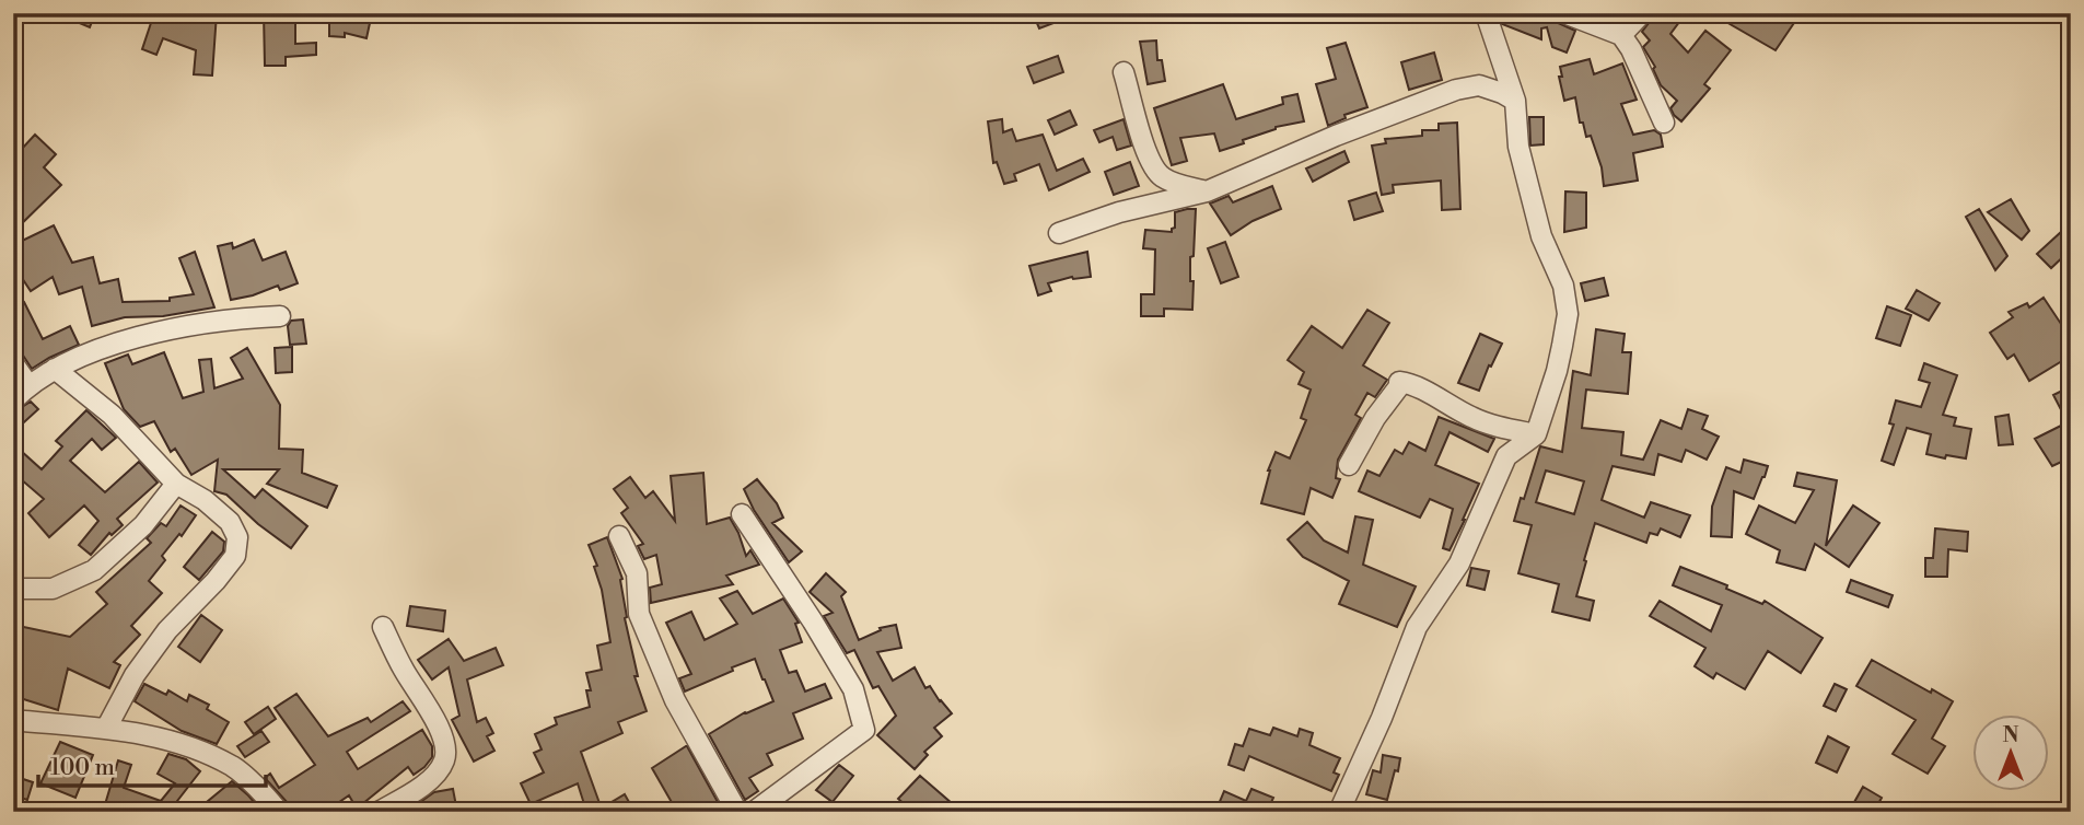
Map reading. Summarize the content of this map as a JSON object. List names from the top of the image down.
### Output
{
  "scale_bar": "100 m",
  "north": "top"
}
